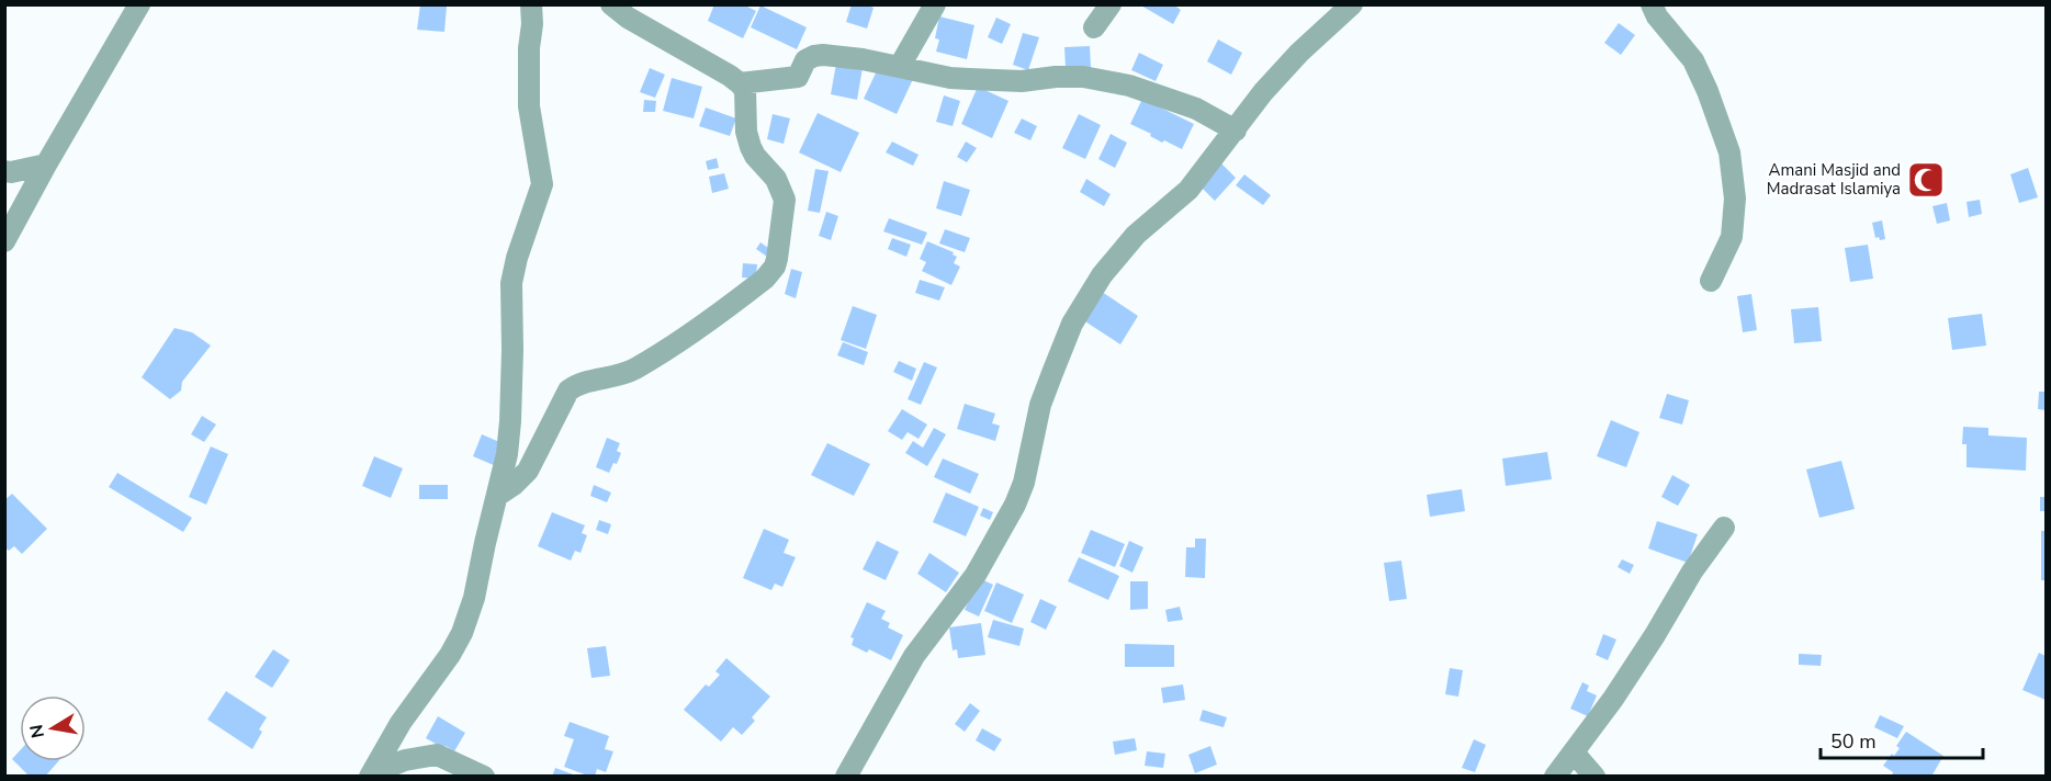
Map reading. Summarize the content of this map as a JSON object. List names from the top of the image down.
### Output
{
  "places": {
    "mosque": ["Amani Masjid and Madrasat Islamiya"]
  },
  "scale_bar": "50 m",
  "north": "left"
}
